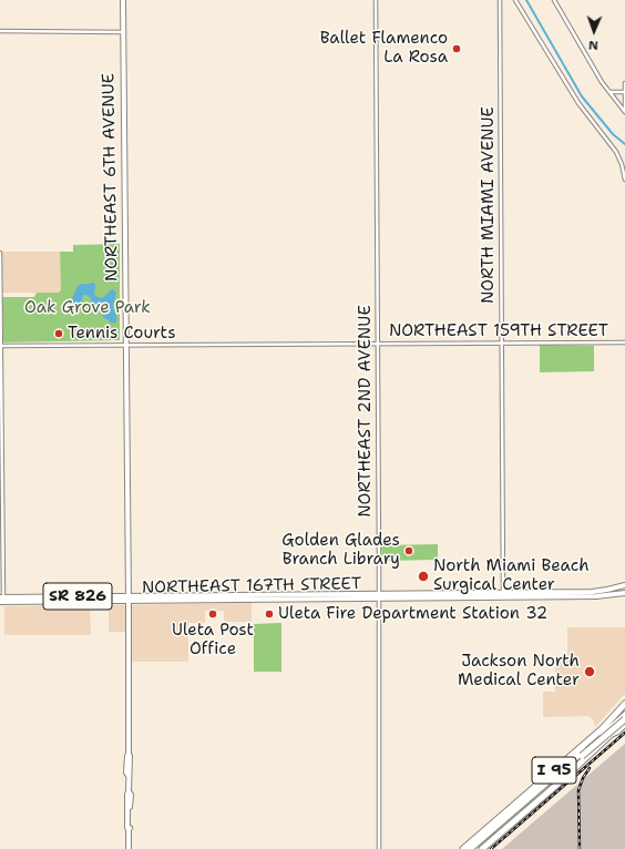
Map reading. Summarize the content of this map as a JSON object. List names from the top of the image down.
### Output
{
  "streets": {
    "highway": ["I 95"],
    "main road": ["NORTHEAST 6TH AVENUE", "NORTHEAST 167TH STREET", "SR 826"],
    "street": ["NORTH MIAMI AVENUE", "NORTHEAST 159TH STREET", "NORTHEAST 2ND AVENUE"]
  },
  "crossings": [
    ["NORTHEAST 6TH AVENUE", "NORTHEAST 159TH STREET"],
    ["NORTHEAST 6TH AVENUE", "NORTHEAST 167TH STREET"],
    ["NORTH MIAMI AVENUE", "NORTHEAST 159TH STREET"],
    ["NORTH MIAMI AVENUE", "NORTHEAST 167TH STREET"],
    ["NORTHEAST 159TH STREET", "NORTHEAST 2ND AVENUE"],
    ["NORTHEAST 2ND AVENUE", "NORTHEAST 167TH STREET"]
  ],
  "parks": ["Oak Grove Park"],
  "places": [
    "Ballet Flamenco La Rosa",
    "Tennis Courts",
    "Golden Glades Branch Library",
    "North Miami Beach Surgical Center",
    "Uleta Post Office",
    "Uleta Fire Department Station 32",
    "Jackson North Medical Center"
  ],
  "north": "bottom"
}
